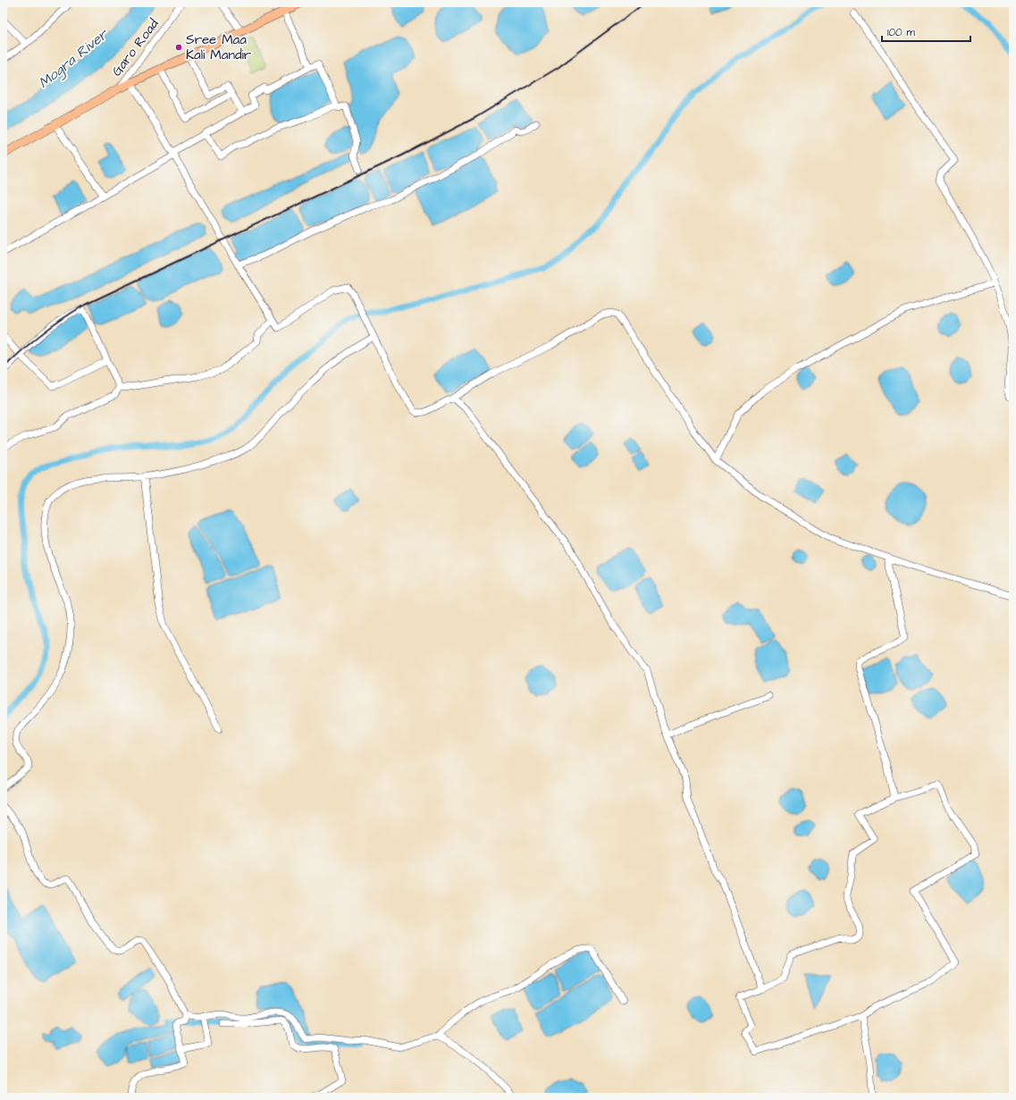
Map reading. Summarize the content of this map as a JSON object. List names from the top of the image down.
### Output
{
  "streets": {
    "street": ["Garo Road"]
  },
  "water": ["Mogra River"],
  "places": ["Sree Maa Kali Mandir"],
  "scale_bar": "100 m"
}
